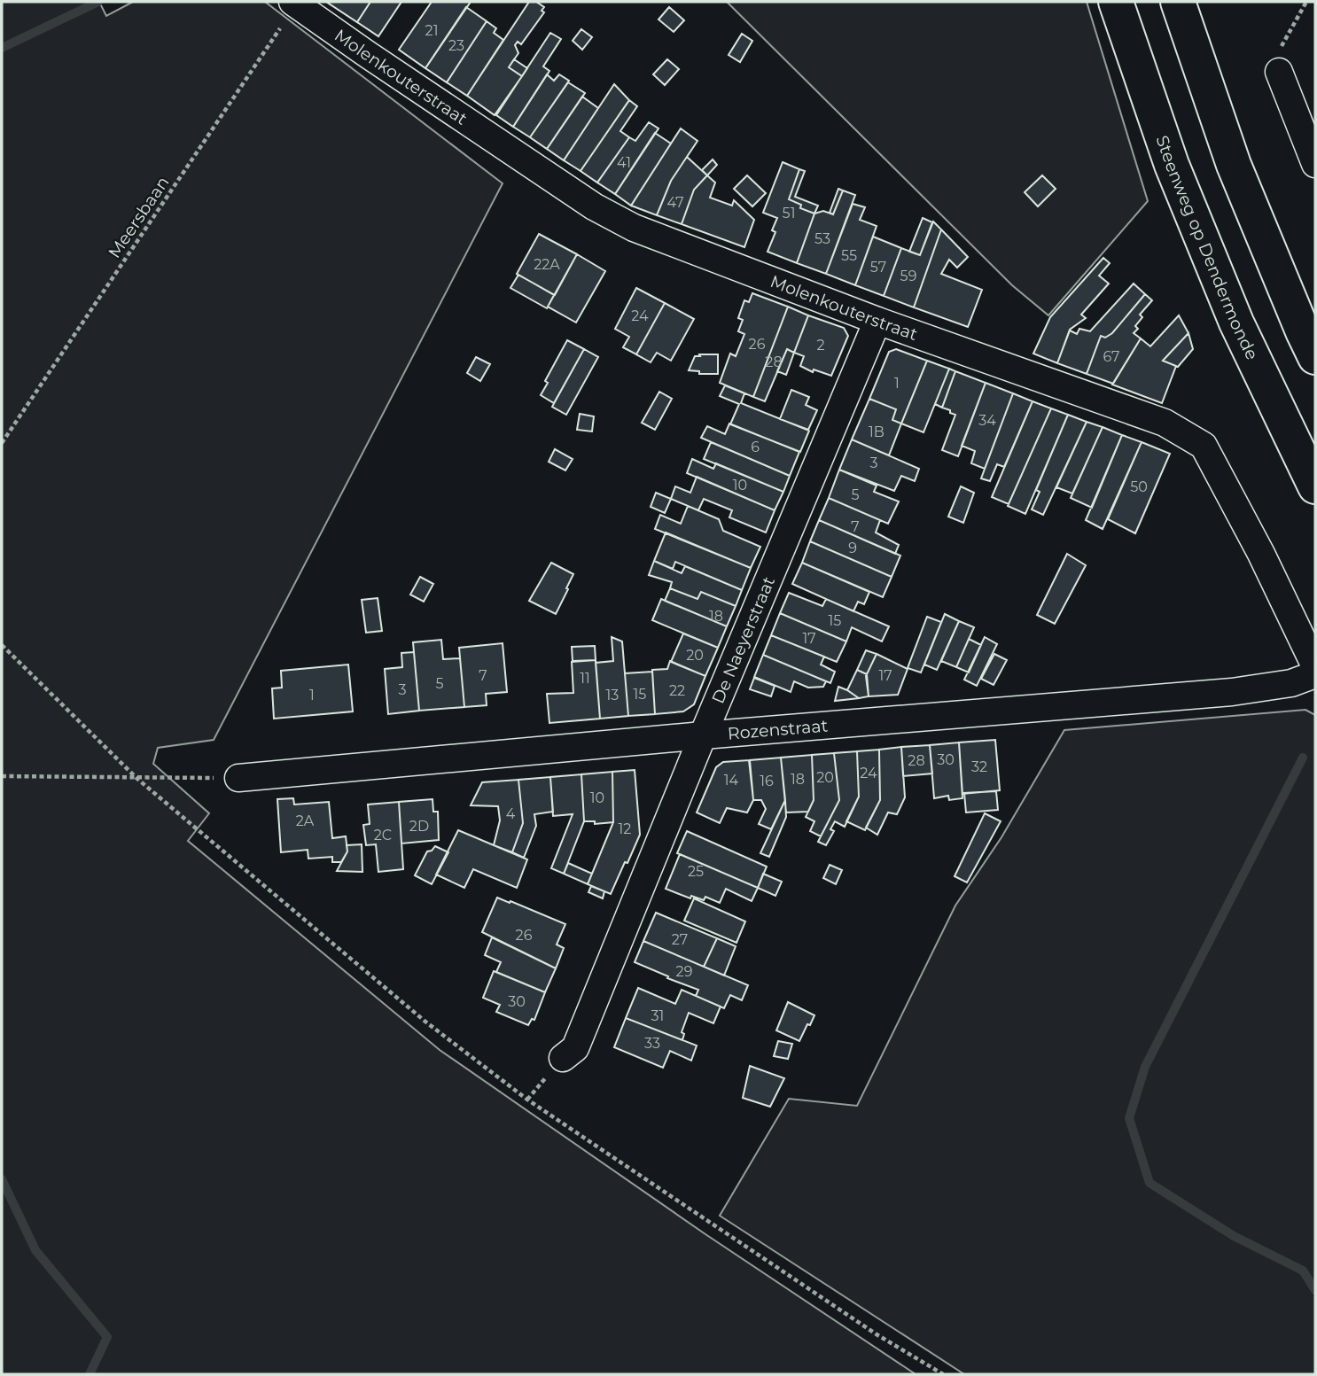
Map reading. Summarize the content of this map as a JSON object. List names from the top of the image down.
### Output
{
  "streets": {
    "main road": ["Steenweg op Dendermonde"],
    "street": ["Molenkouterstraat", "De Naeyerstraat", "Rozenstraat"],
    "path": ["Meersbaan"]
  },
  "crossings": [
    ["Molenkouterstraat", "Meersbaan"],
    ["Molenkouterstraat", "De Naeyerstraat"],
    ["De Naeyerstraat", "Rozenstraat"]
  ],
  "house_numbers": [
    "21",
    "23",
    "41",
    "47",
    "51",
    "53",
    "55",
    "22A",
    "57",
    "59",
    "24",
    "26",
    "2",
    "67",
    "28",
    "1",
    "34",
    "1B",
    "6",
    "3",
    "10",
    "50",
    "5",
    "7",
    "9",
    "18",
    "15",
    "17",
    "20",
    "7",
    "17",
    "11",
    "5",
    "3",
    "22",
    "15",
    "1",
    "13",
    "30",
    "28",
    "32",
    "24",
    "20",
    "18",
    "14",
    "16",
    "10",
    "4",
    "2A",
    "2D",
    "12",
    "2C",
    "25",
    "26",
    "27",
    "29",
    "30",
    "31",
    "33"
  ]
}
